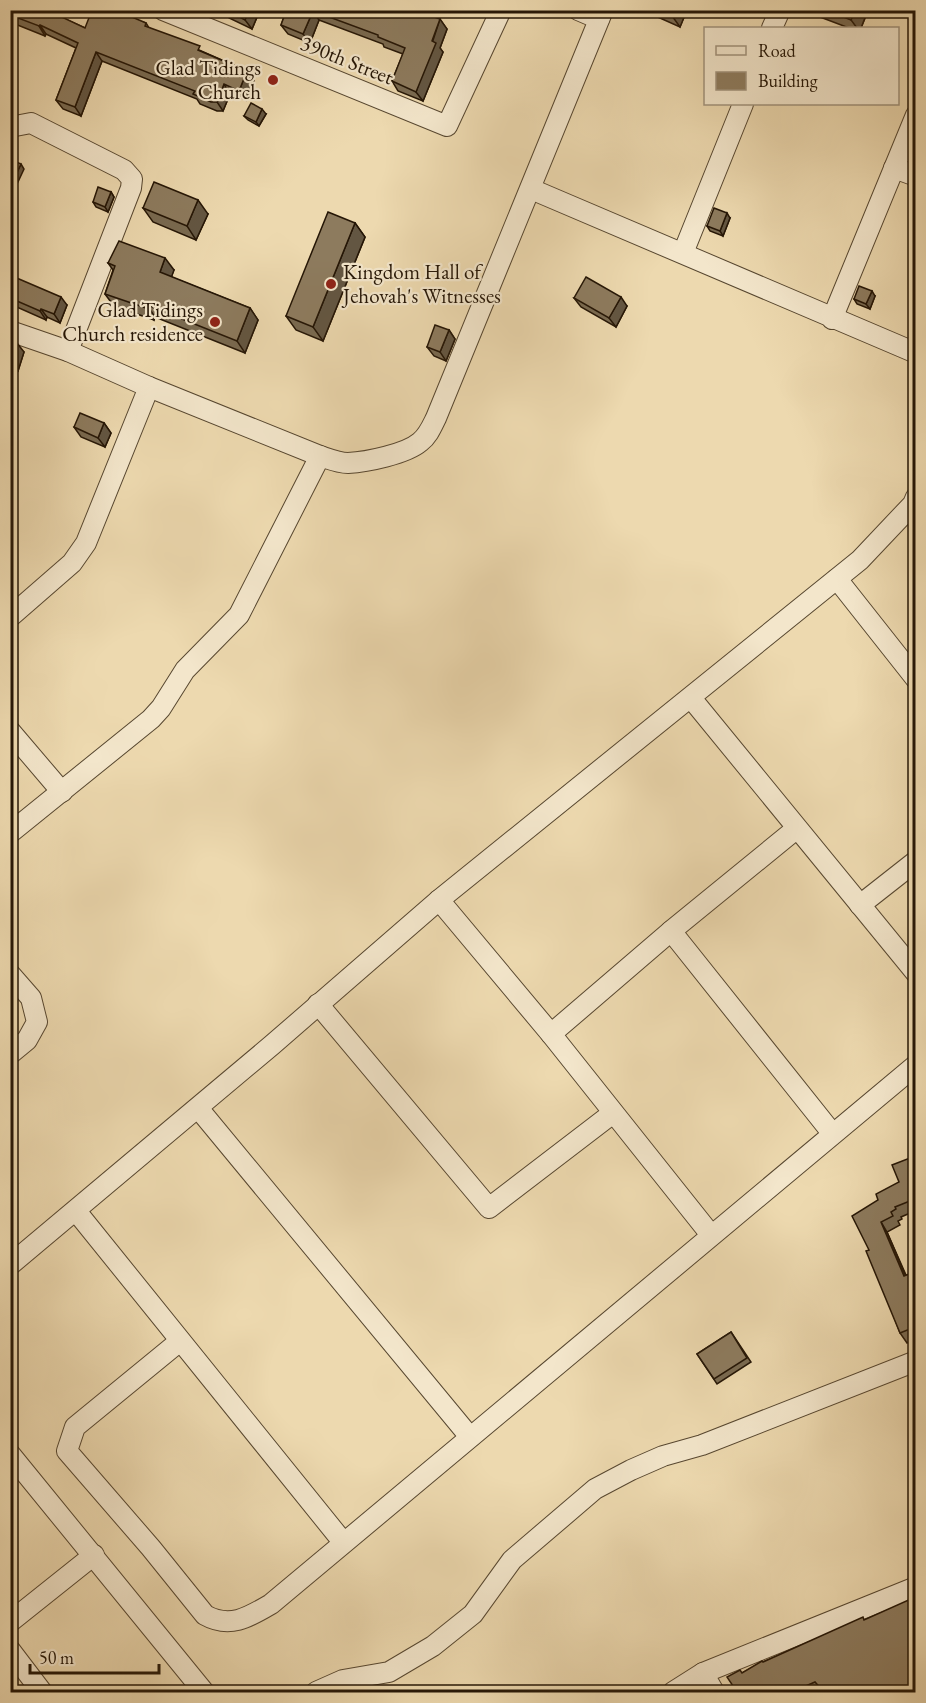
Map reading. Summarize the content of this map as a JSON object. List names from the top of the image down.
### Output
{
  "streets": {
    "street": ["390th Street"]
  },
  "places": ["Glad Tidings Church", "Kingdom Hall of Jehovah's Witnesses", "Glad Tidings Church residence"],
  "legend": ["Road", "Building"],
  "scale_bar": "50 m"
}
